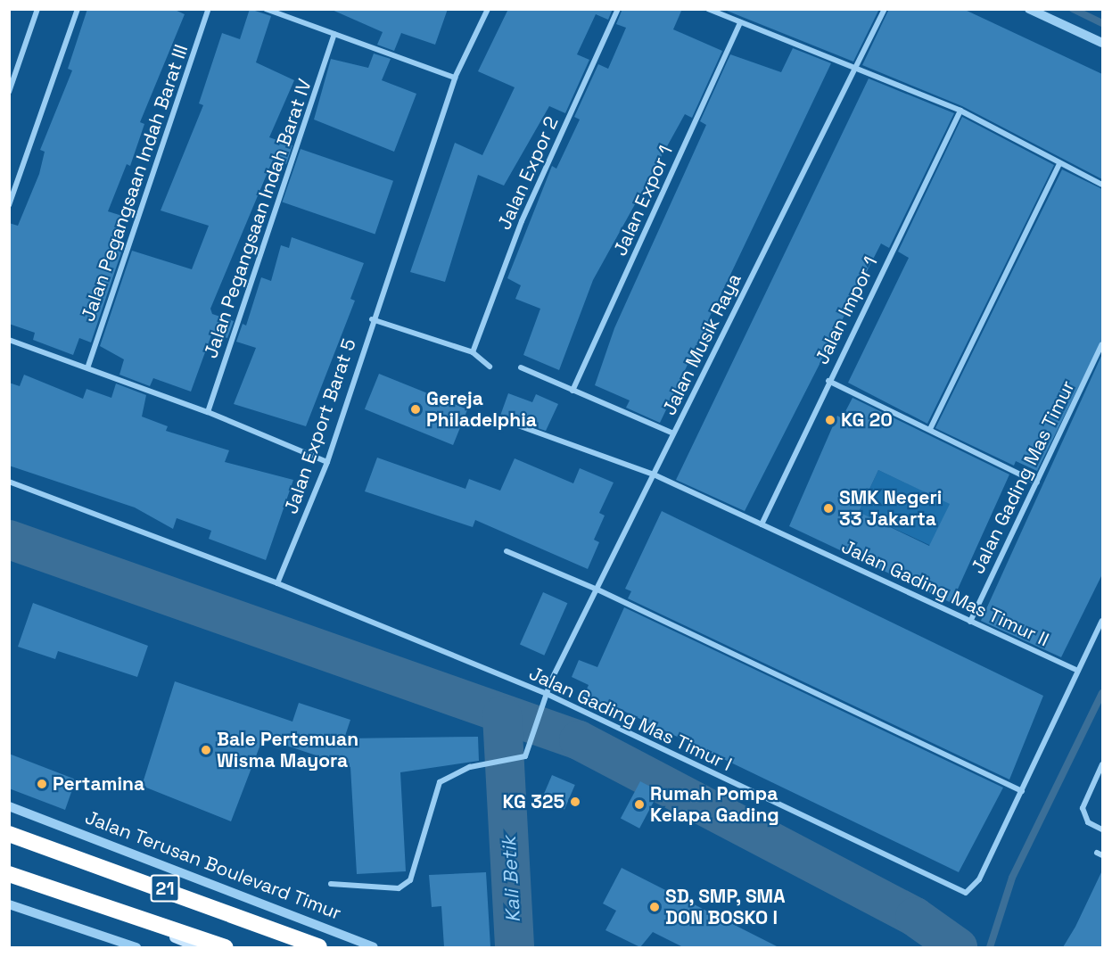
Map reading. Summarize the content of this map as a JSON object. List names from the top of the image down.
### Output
{
  "streets": {
    "highway": ["21"],
    "street": [
      "Jalan Expor 2",
      "Jalan Pegangsaan Indah Barat III",
      "Jalan Expor 1",
      "Jalan Pegangsaan Indah Barat IV",
      "Jalan Impor 1",
      "Jalan Musik Raya",
      "Jalan Export Barat 5",
      "Jalan Gading Mas Timur",
      "Jalan Gading Mas Timur II",
      "Jalan Gading Mas Timur I",
      "Jalan Terusan Boulevard Timur"
    ]
  },
  "crossings": [
    ["Jalan Impor 1", "Jalan Gading Mas Timur II"],
    ["Jalan Musik Raya", "Jalan Gading Mas Timur II"],
    ["Jalan Musik Raya", "Jalan Gading Mas Timur I"],
    ["Jalan Export Barat 5", "Jalan Gading Mas Timur I"],
    ["Jalan Gading Mas Timur", "Jalan Gading Mas Timur II"]
  ],
  "water": ["Kali Betik"],
  "places": [
    "Gereja Philadelphia",
    "KG 20",
    "SMK Negeri 33 Jakarta",
    "Bale Pertemuan Wisma Mayora",
    "Pertamina",
    "KG 325",
    "Rumah Pompa Kelapa Gading",
    "SD, SMP, SMA DON BOSKO I"
  ]
}
